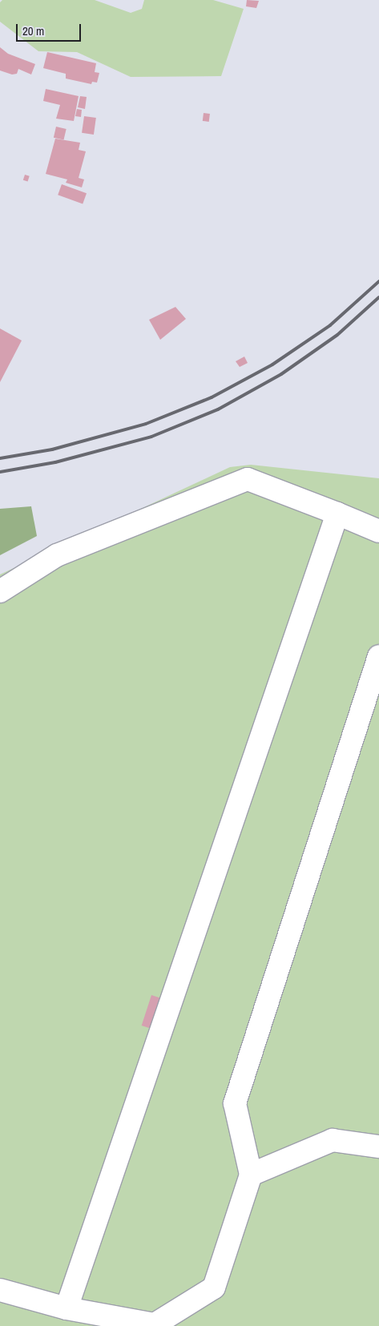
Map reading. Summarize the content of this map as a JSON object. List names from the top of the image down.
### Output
{
  "scale_bar": "20 m"
}
